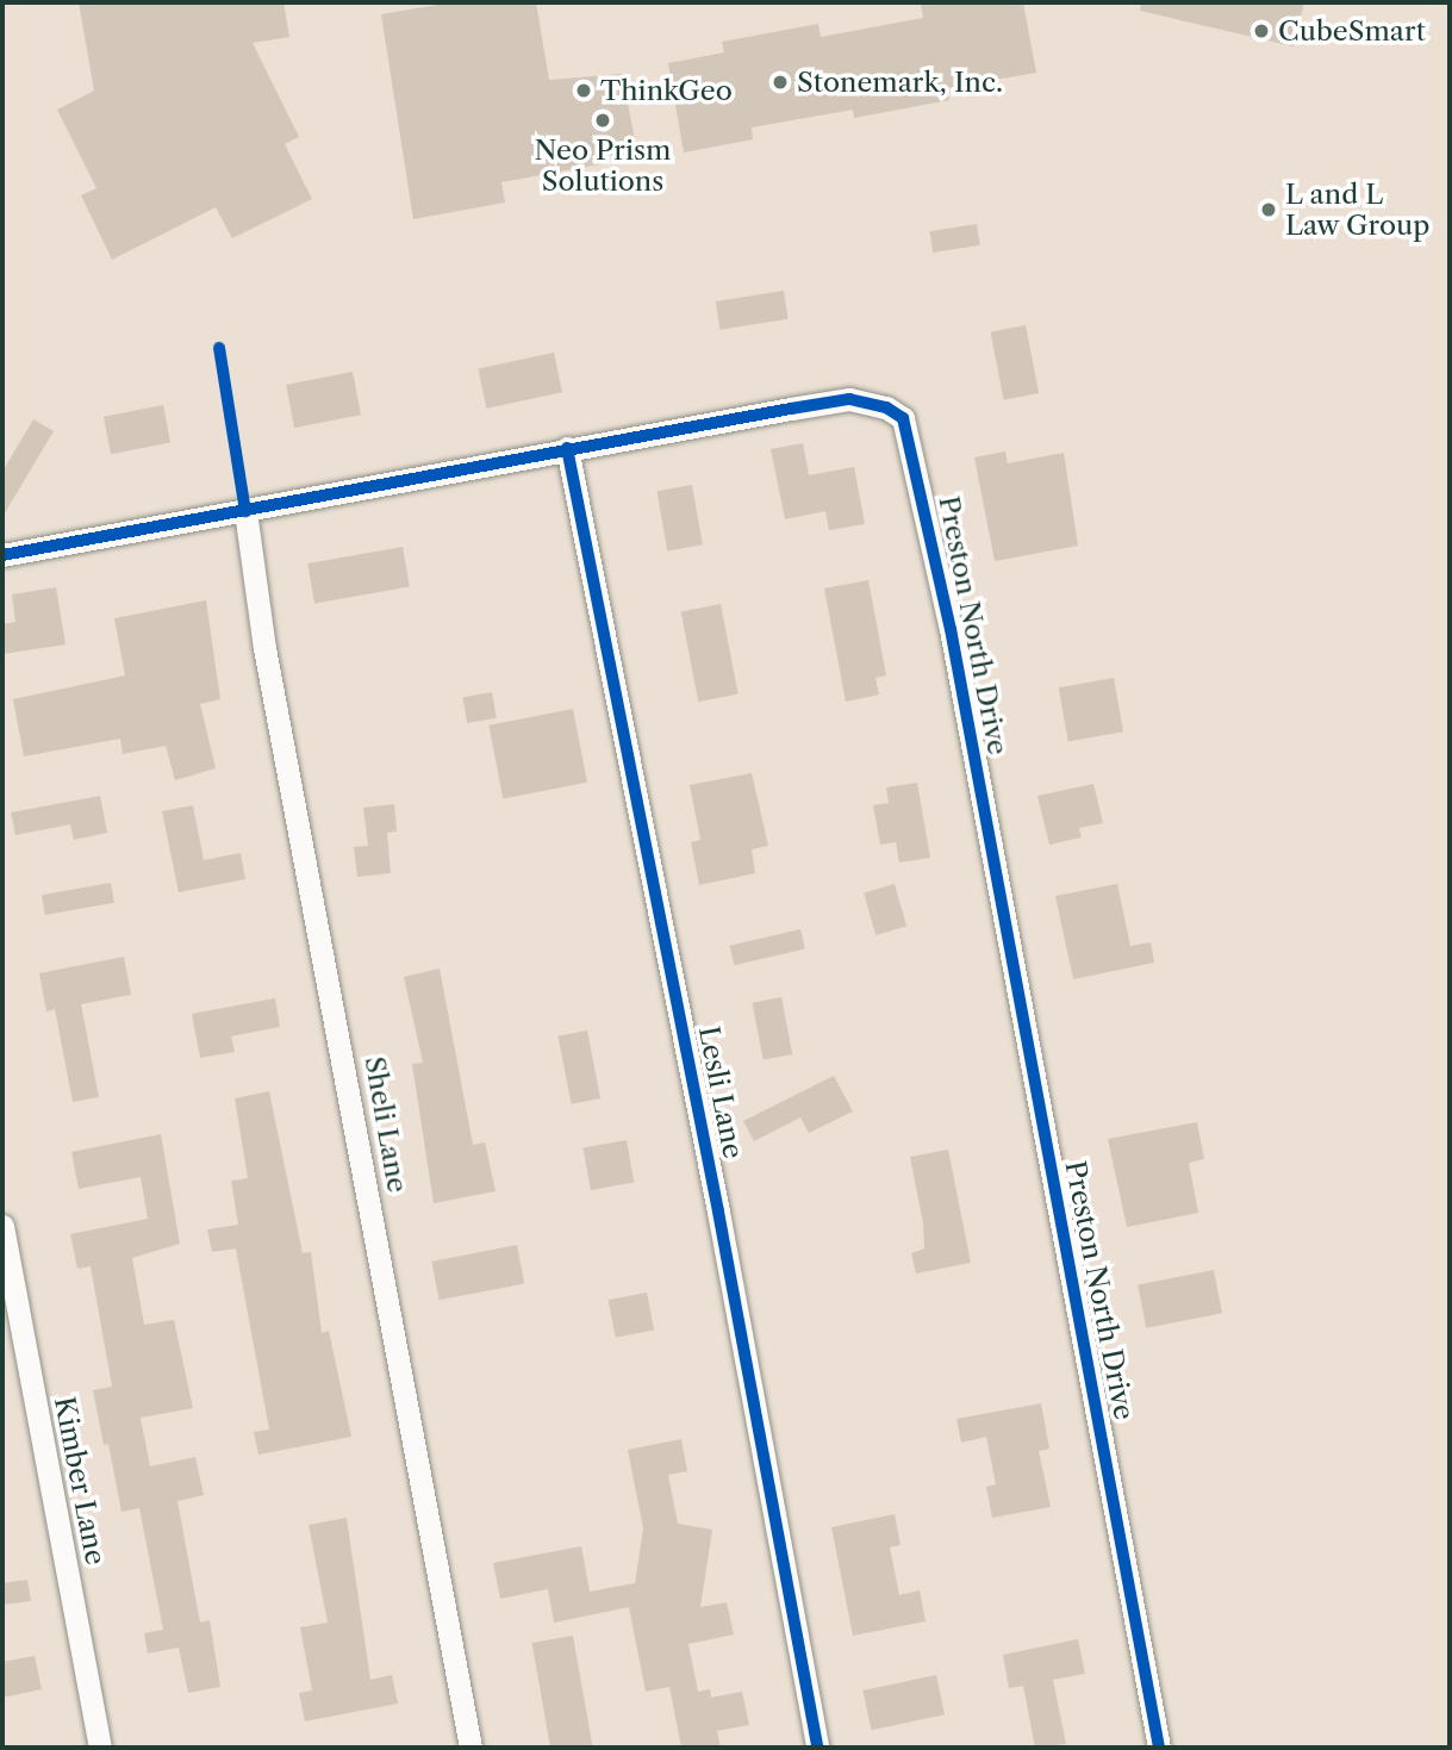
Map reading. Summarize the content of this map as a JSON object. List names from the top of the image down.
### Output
{
  "streets": {
    "street": [
      "Preston North Drive",
      "Lesli Lane",
      "Sheli Lane",
      "Kimber Lane"
    ]
  },
  "crossings": [
    ["Preston North Drive", "Lesli Lane"],
    ["Preston North Drive", "Sheli Lane"]
  ],
  "places": [
    "CubeSmart",
    "Stonemark, Inc.",
    "ThinkGeo",
    "Neo Prism Solutions",
    "L and L Law Group"
  ]
}
